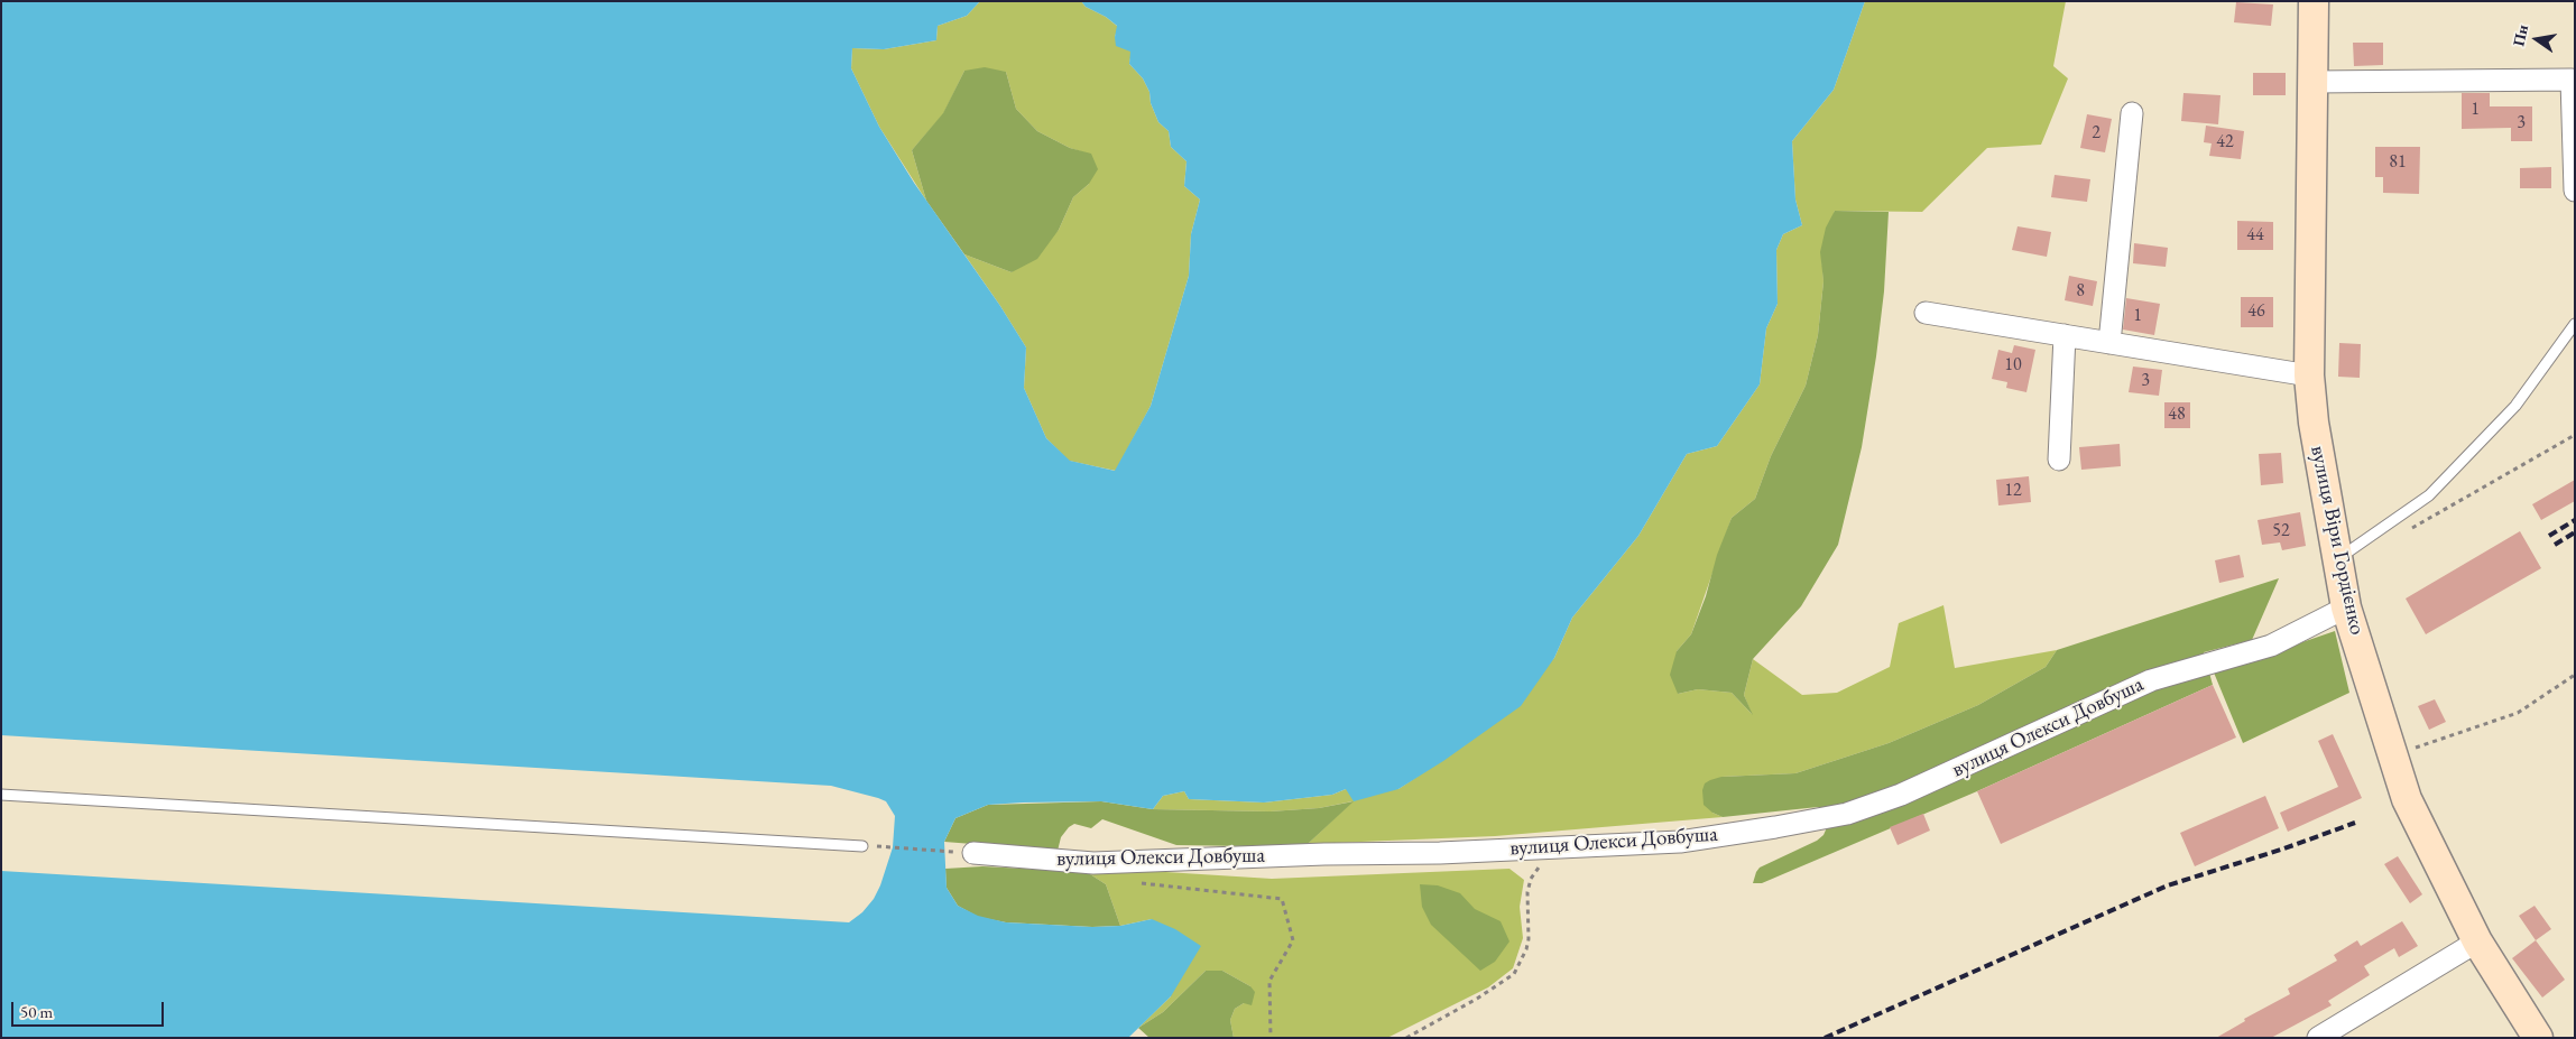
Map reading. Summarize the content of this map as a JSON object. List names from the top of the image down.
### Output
{
  "streets": {
    "street": ["вулиця Віри Гордієнко", "вулиця Олекси Довбуша"]
  },
  "crossings": [
    ["вулиця Віри Гордієнко", "вулиця Олекси Довбуша"]
  ],
  "house_numbers": [
    "1",
    "3",
    "2",
    "42",
    "81",
    "44",
    "8",
    "46",
    "1",
    "10",
    "3",
    "48",
    "12",
    "52"
  ],
  "scale_bar": "50 m",
  "north": "left"
}
